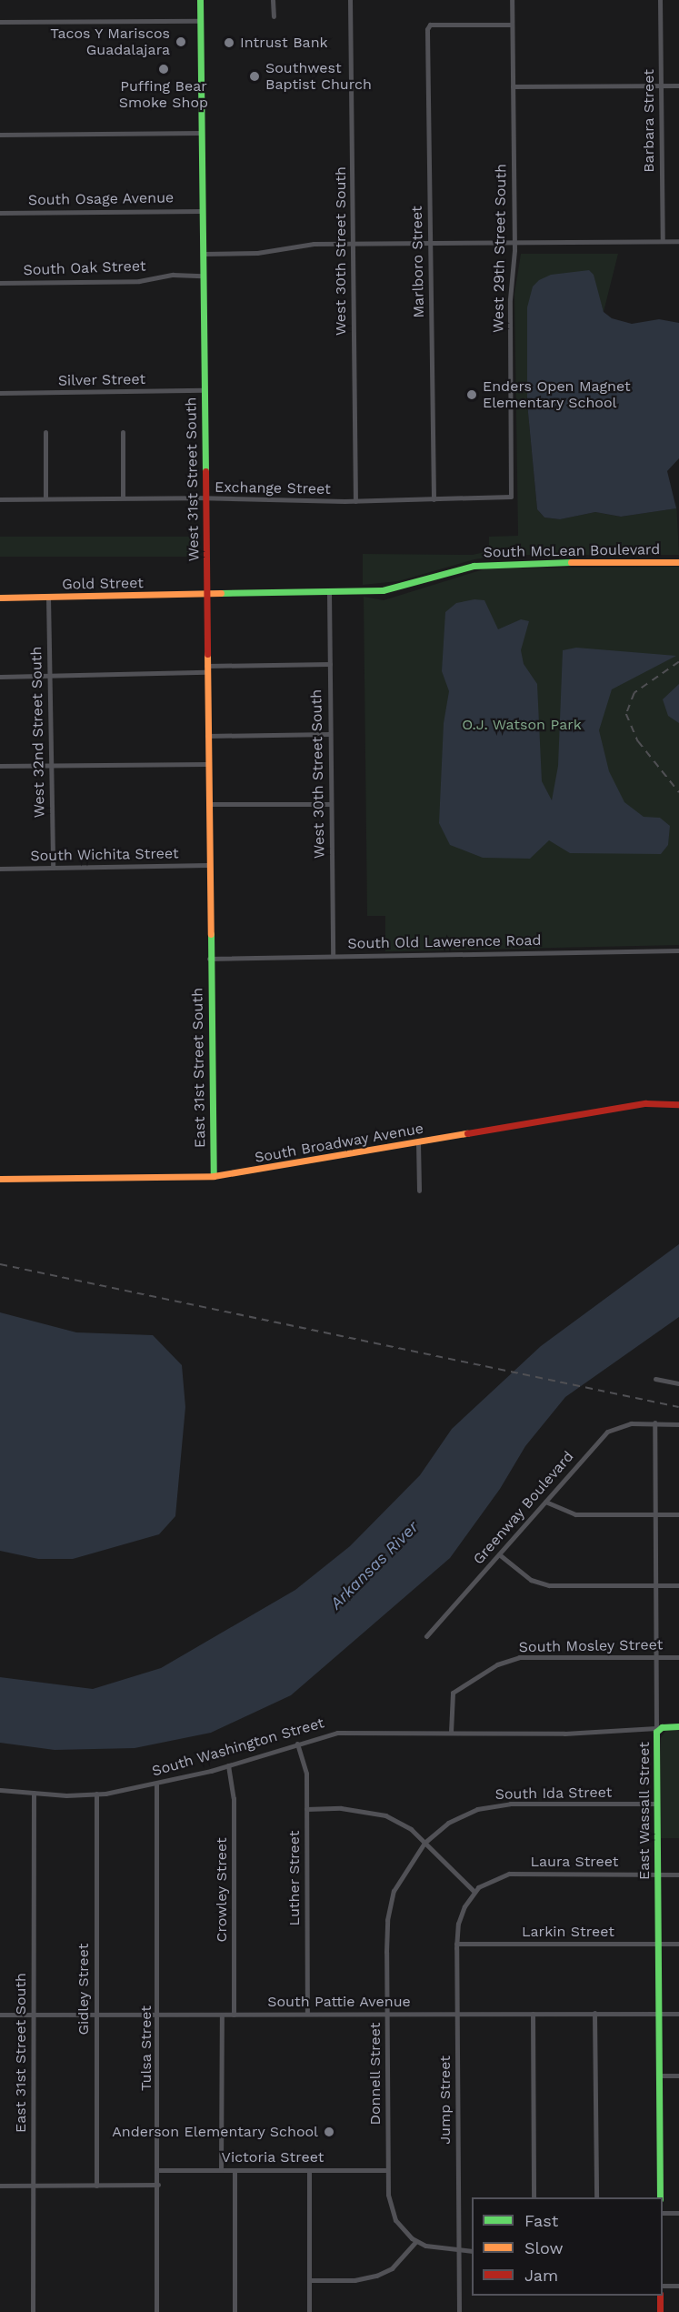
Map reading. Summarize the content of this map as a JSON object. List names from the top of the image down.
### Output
{
  "streets": {
    "street": [
      "Barbara Street",
      "South Osage Avenue",
      "West 29th Street South",
      "West 30th Street South",
      "Marlboro Street",
      "South Oak Street",
      "Silver Street",
      "West 31st Street South",
      "Exchange Street",
      "South McLean Boulevard",
      "Gold Street",
      "West 32nd Street South",
      "South Wichita Street",
      "South Old Lawerence Road",
      "East 31st Street South",
      "South Broadway Avenue",
      "Greenway Boulevard",
      "South Mosley Street",
      "South Washington Street",
      "South Ida Street",
      "East Wassall Street",
      "Laura Street",
      "Luther Street",
      "Crowley Street",
      "Larkin Street",
      "Gidley Street",
      "South Pattie Avenue",
      "Tulsa Street",
      "Donnell Street",
      "Jump Street",
      "Victoria Street"
    ]
  },
  "crossings": [
    ["South Osage Avenue", "West 31st Street South"],
    ["West 29th Street South", "Marlboro Street"],
    ["West 29th Street South", "Exchange Street"],
    ["West 30th Street South", "Exchange Street"],
    ["West 30th Street South", "South McLean Boulevard"],
    ["West 30th Street South", "South Old Lawerence Road"],
    ["Marlboro Street", "Exchange Street"],
    ["South Oak Street", "West 31st Street South"],
    ["Silver Street", "West 31st Street South"],
    ["West 31st Street South", "Exchange Street"],
    ["West 31st Street South", "South McLean Boulevard"],
    ["West 31st Street South", "Gold Street"],
    ["West 31st Street South", "South Wichita Street"],
    ["West 31st Street South", "South Old Lawerence Road"],
    ["West 31st Street South", "East 31st Street South"],
    ["South McLean Boulevard", "Gold Street"],
    ["Gold Street", "West 32nd Street South"],
    ["West 32nd Street South", "South Wichita Street"],
    ["South Old Lawerence Road", "East 31st Street South"],
    ["East 31st Street South", "South Broadway Avenue"],
    ["East 31st Street South", "South Washington Street"],
    ["East 31st Street South", "South Pattie Avenue"],
    ["Greenway Boulevard", "East Wassall Street"],
    ["South Mosley Street", "South Washington Street"],
    ["South Mosley Street", "East Wassall Street"],
    ["South Washington Street", "East Wassall Street"],
    ["South Washington Street", "Luther Street"],
    ["South Washington Street", "Crowley Street"],
    ["South Washington Street", "Gidley Street"],
    ["South Washington Street", "Tulsa Street"],
    ["South Ida Street", "East Wassall Street"],
    ["South Ida Street", "Donnell Street"],
    ["East Wassall Street", "Laura Street"],
    ["East Wassall Street", "Larkin Street"],
    ["East Wassall Street", "South Pattie Avenue"],
    ["Laura Street", "Jump Street"],
    ["Luther Street", "South Pattie Avenue"],
    ["Crowley Street", "South Pattie Avenue"],
    ["Larkin Street", "Jump Street"],
    ["Gidley Street", "South Pattie Avenue"],
    ["South Pattie Avenue", "Tulsa Street"],
    ["South Pattie Avenue", "Donnell Street"],
    ["South Pattie Avenue", "Jump Street"],
    ["Tulsa Street", "Victoria Street"],
    ["Donnell Street", "Victoria Street"]
  ],
  "water": ["Arkansas River"],
  "parks": ["O.J. Watson Park"],
  "places": [
    "Tacos Y Mariscos Guadalajara",
    "Intrust Bank",
    "Puffing Bear Smoke Shop",
    "Southwest Baptist Church",
    "Enders Open Magnet Elementary School",
    "Anderson Elementary School"
  ],
  "legend": ["Fast", "Slow", "Jam"]
}
